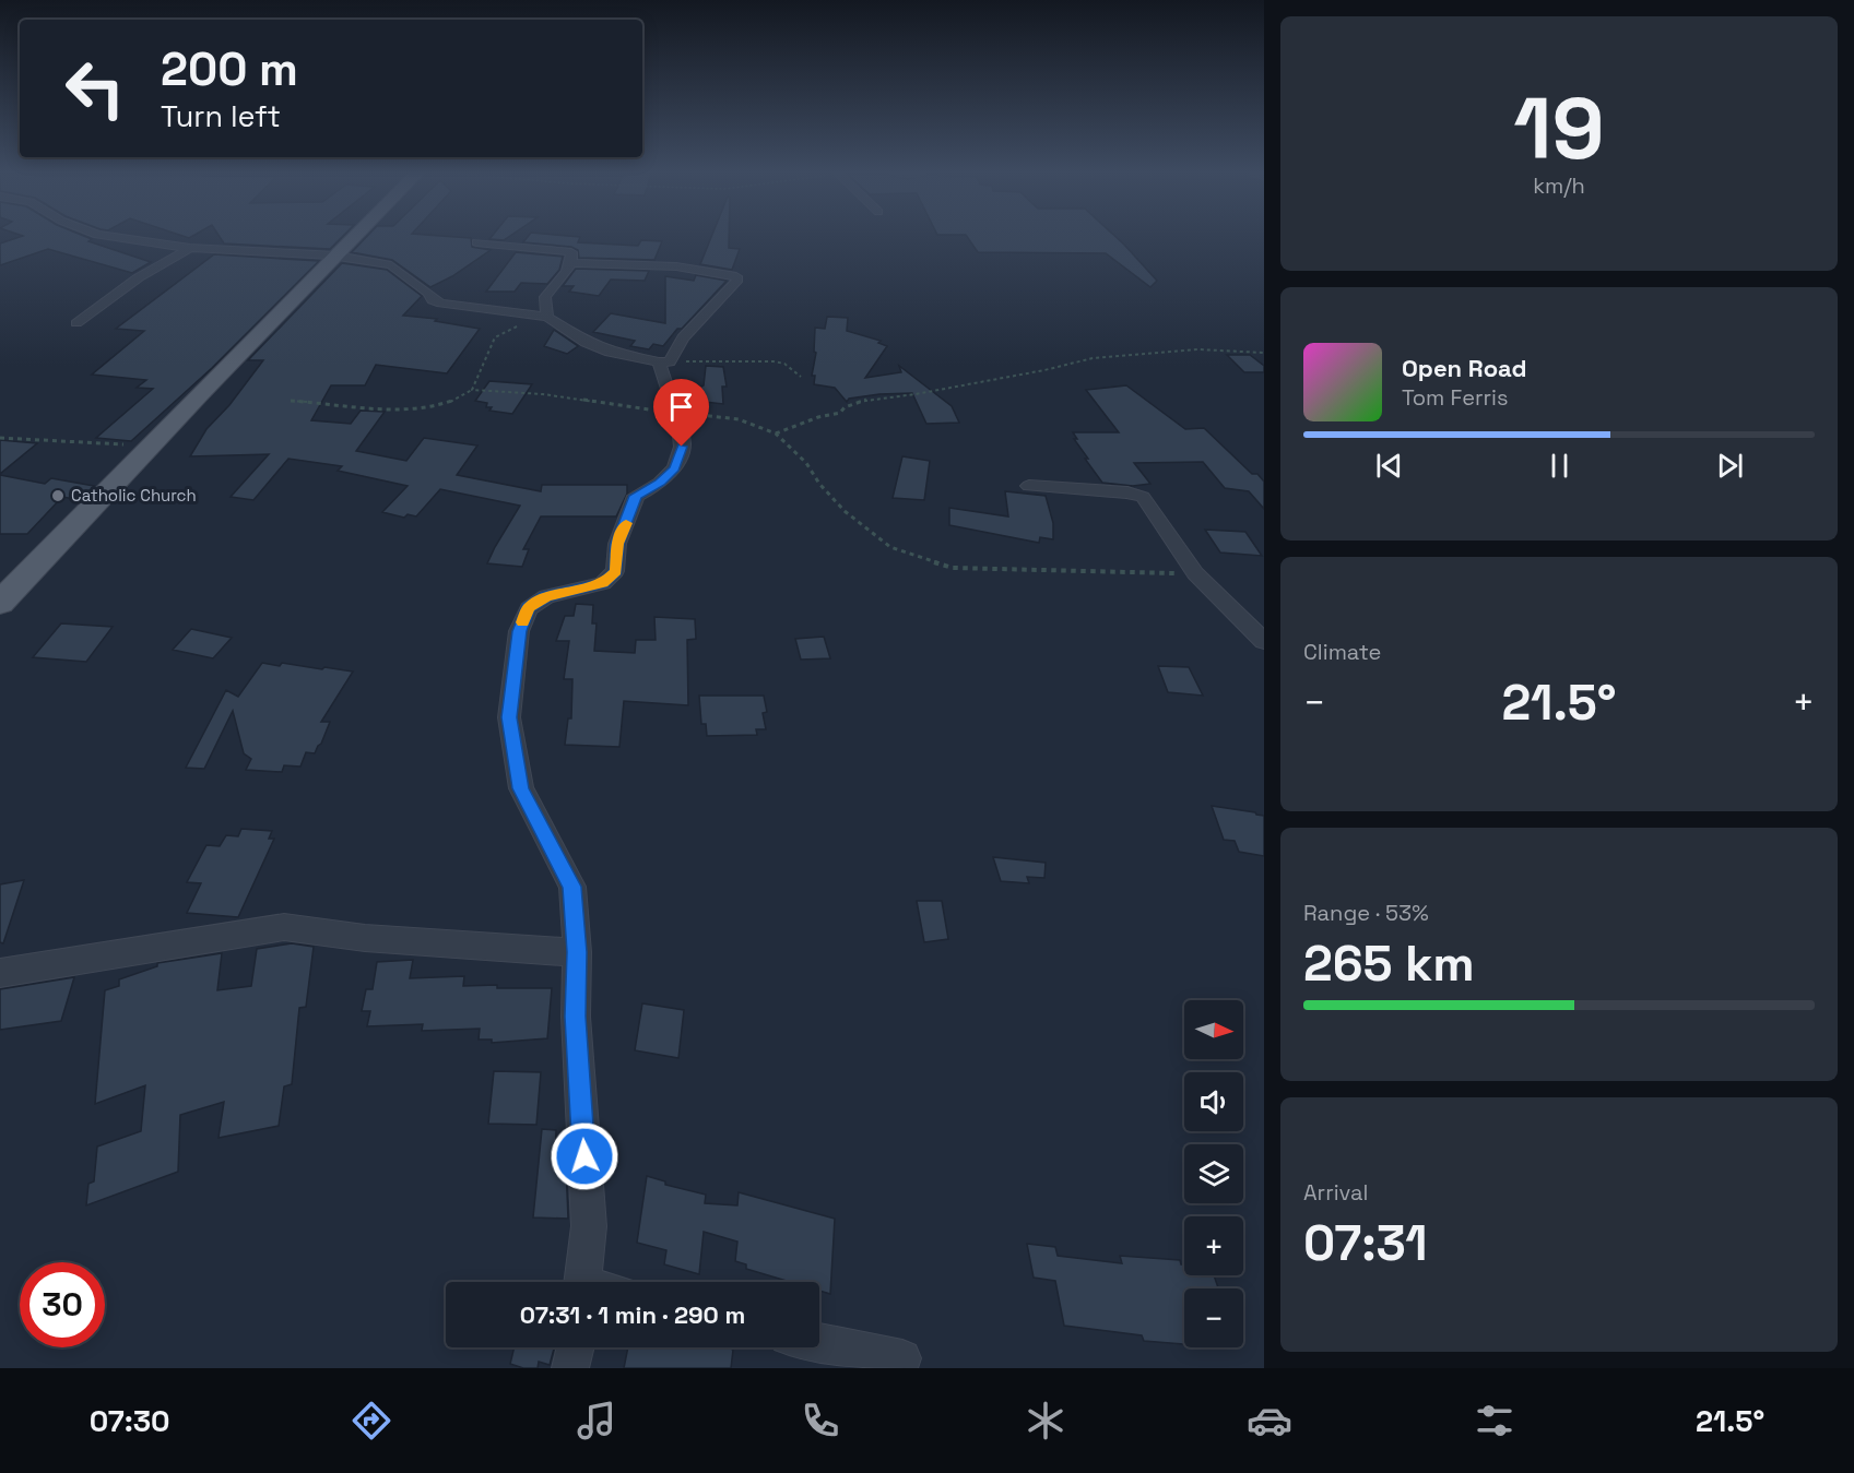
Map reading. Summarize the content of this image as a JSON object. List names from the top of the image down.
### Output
{
  "places": ["Catholic Church"],
  "north": "right",
  "page": {
    "tile": [
      ["19", "km/h"],
      "Climate",
      ["Range · 53%", "265 km"],
      ["Arrival", "07:31"]
    ],
    "turn": ["200 m", "Turn left"],
    "song": ["Open Road", "Tom Ferris"],
    "heat": ["−", "21.5°", "+"],
    "map_buttons": ["+", "−"],
    "limit": "30",
    "trip": "07:31 · 1 min · 290 m",
    "tabs": ["07:30", "21.5°"]
  }
}
